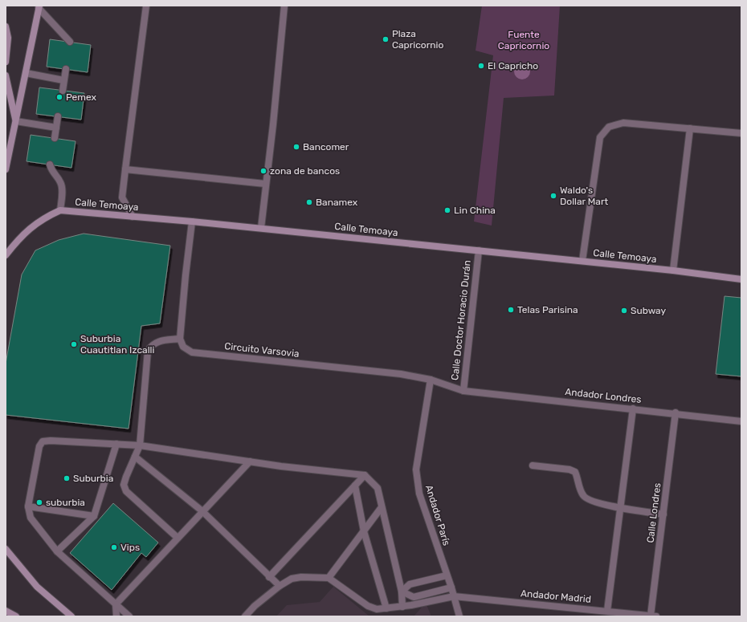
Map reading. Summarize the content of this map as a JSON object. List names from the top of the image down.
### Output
{
  "streets": {
    "street": [
      "Calle Temoaya",
      "Calle Doctor Horacio Durán",
      "Circuito Varsovia",
      "Andador Londres",
      "Calle Londres",
      "Andador París",
      "Andador Madrid"
    ]
  },
  "crossings": [
    ["Calle Temoaya", "Calle Doctor Horacio Durán"],
    ["Calle Doctor Horacio Durán", "Circuito Varsovia"],
    ["Calle Doctor Horacio Durán", "Andador Londres"],
    ["Circuito Varsovia", "Andador Londres"],
    ["Circuito Varsovia", "Andador París"],
    ["Andador Londres", "Calle Londres"],
    ["Calle Londres", "Andador Madrid"],
    ["Andador París", "Andador Madrid"]
  ],
  "parks": ["Fuente Capricornio"],
  "places": [
    "Plaza Capricornio",
    "El Capricho",
    "Pemex",
    "Bancomer",
    "zona de bancos",
    "Waldo's Dollar Mart",
    "Banamex",
    "Lin China",
    "Telas Parisina",
    "Subway",
    "Suburbia Cuautitlan Izcalli",
    "Suburbia",
    "suburbia",
    "Vips"
  ]
}
